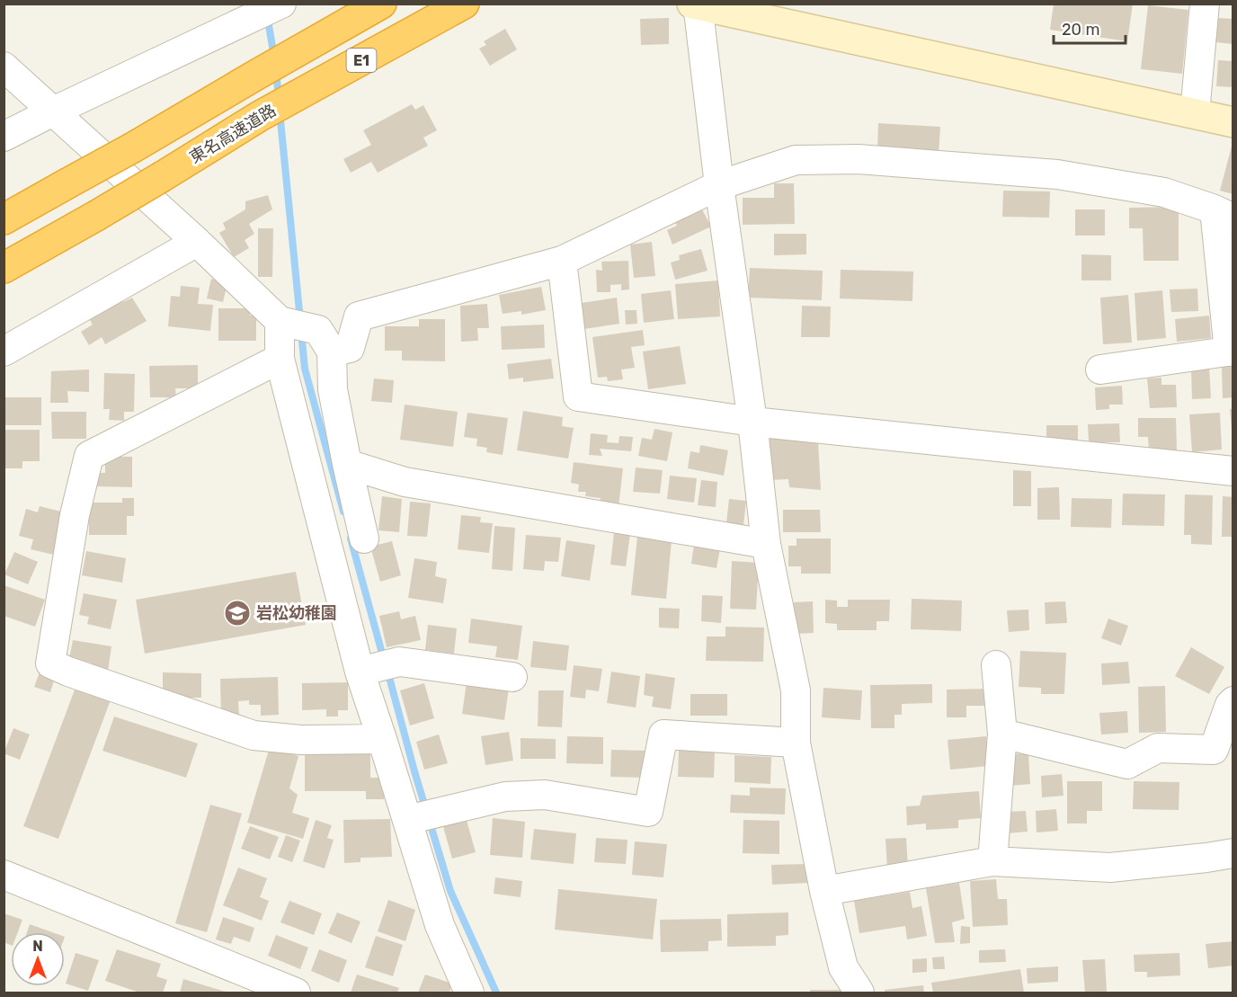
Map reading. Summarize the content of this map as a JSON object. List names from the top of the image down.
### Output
{
  "streets": {
    "highway": ["E1", "東名高速道路"]
  },
  "places": {
    "school or university": ["岩松幼稚園"]
  },
  "scale_bar": "20 m",
  "north": "top"
}
